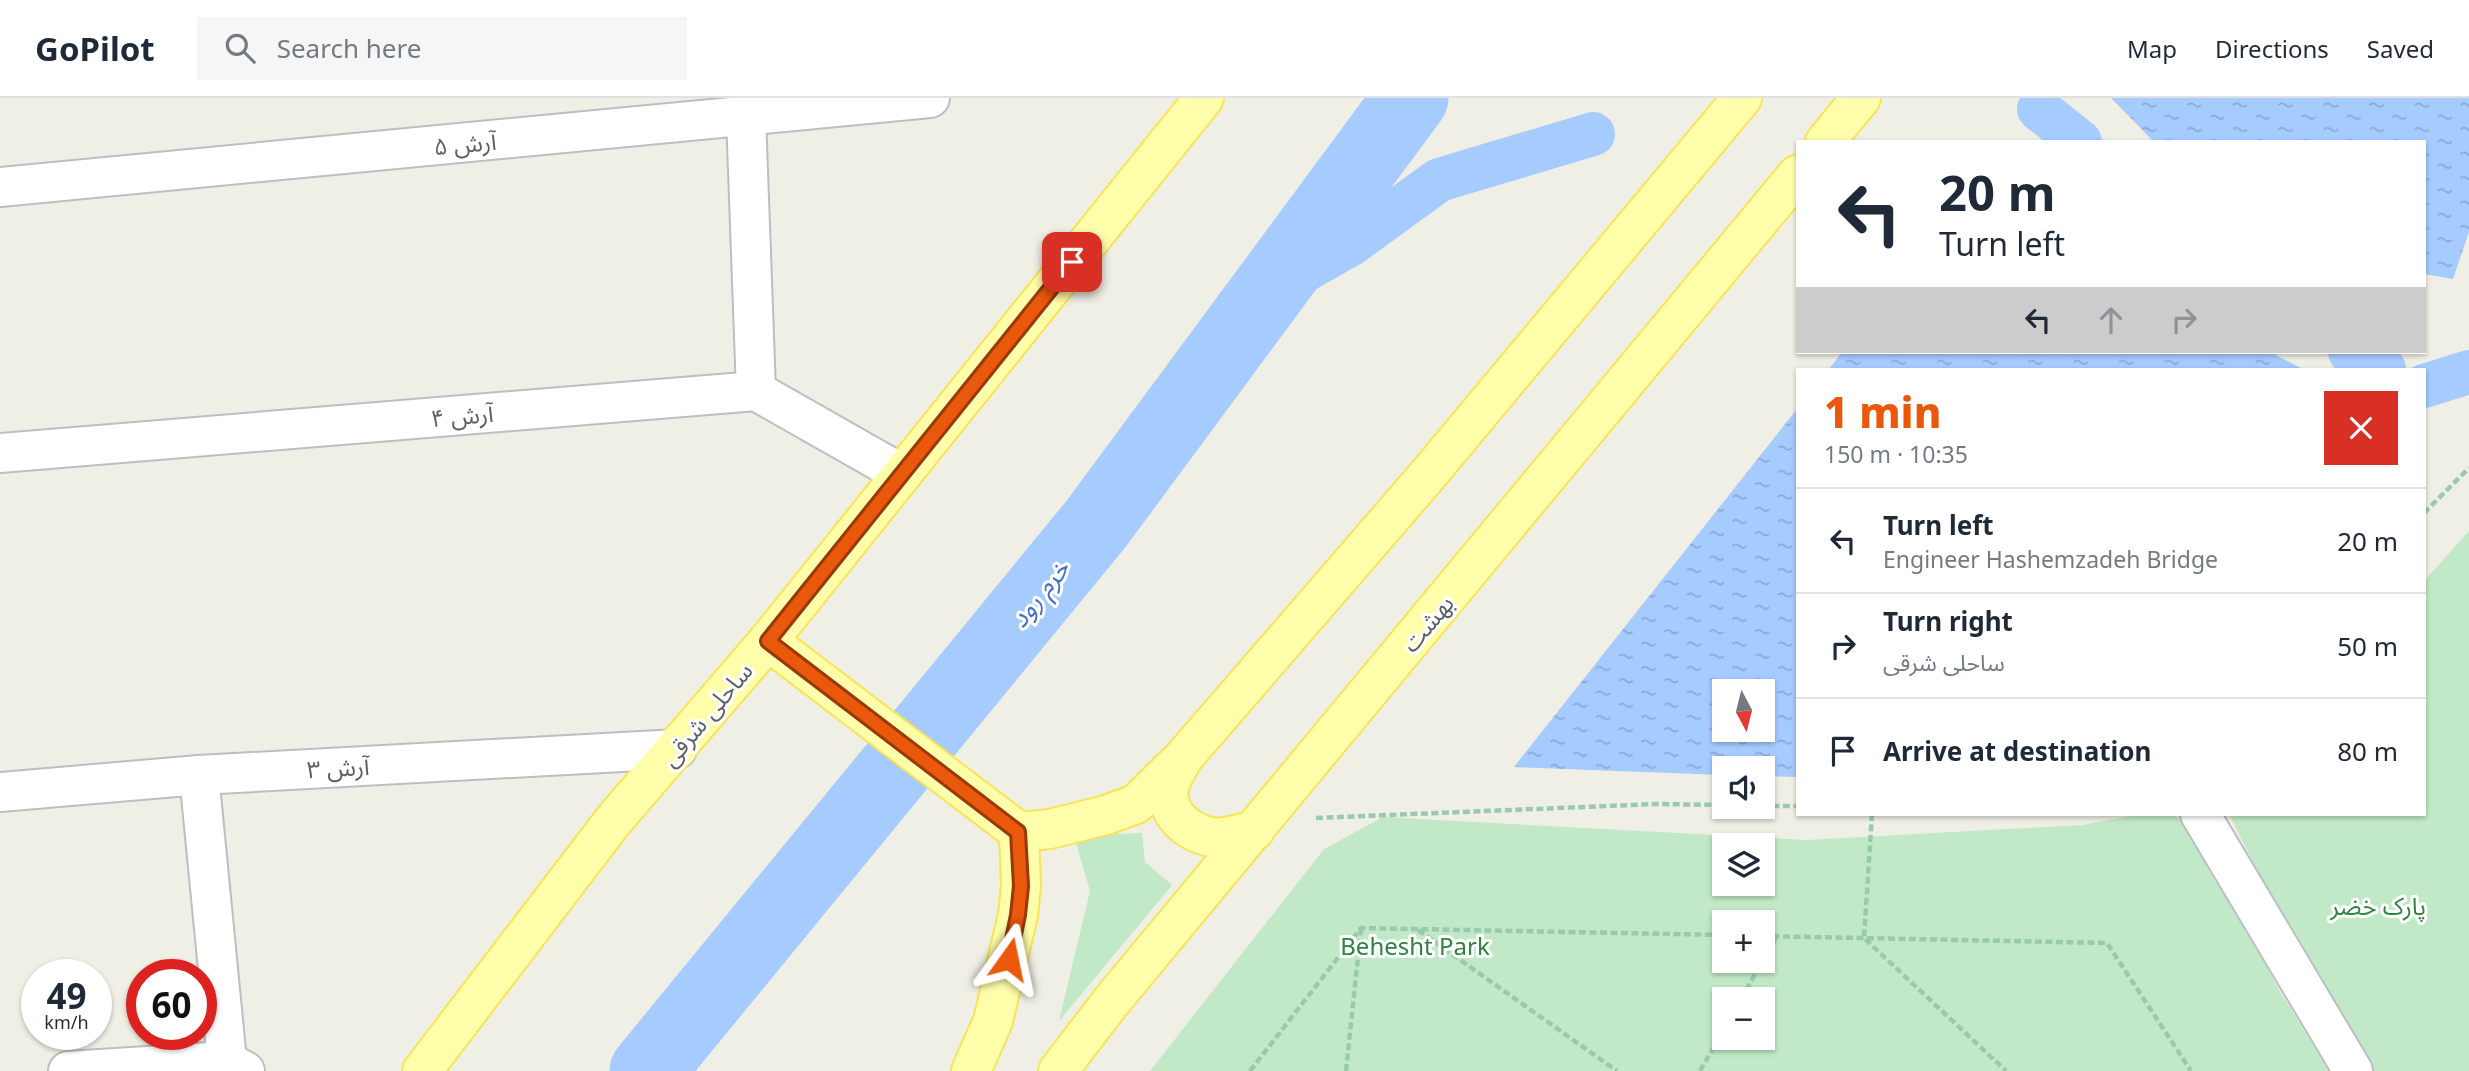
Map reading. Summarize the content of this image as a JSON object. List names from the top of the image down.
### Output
{
  "streets": {
    "main road": ["بهشت", "ساحلی شرقی"],
    "street": ["آرش ۵", "آرش ۴", "آرش ۳"]
  },
  "crossings": [
    ["ساحلی شرقی", "آرش ۳"]
  ],
  "water": ["خرم رود"],
  "parks": ["پارک خضر", "Behesht Park"],
  "north": "bottom",
  "page": {
    "header": "GoPilot",
    "search": "Search here",
    "nav": ["Map", "Directions", "Saved"],
    "turn": ["20 m", "Turn left"],
    "heading": ["1 min", "150 m · 10:35"],
    "list": [
      {
        "name": "Turn left",
        "note": "Engineer Hashemzadeh Bridge",
        "value": "20 m"
      },
      {
        "name": "Turn right",
        "note": "ساحلی شرقی",
        "value": "50 m"
      },
      {
        "name": "Arrive at destination",
        "value": "80 m"
      }
    ],
    "map_buttons": ["+", "−"],
    "speed": "49 km/h",
    "limit": "60"
  }
}
